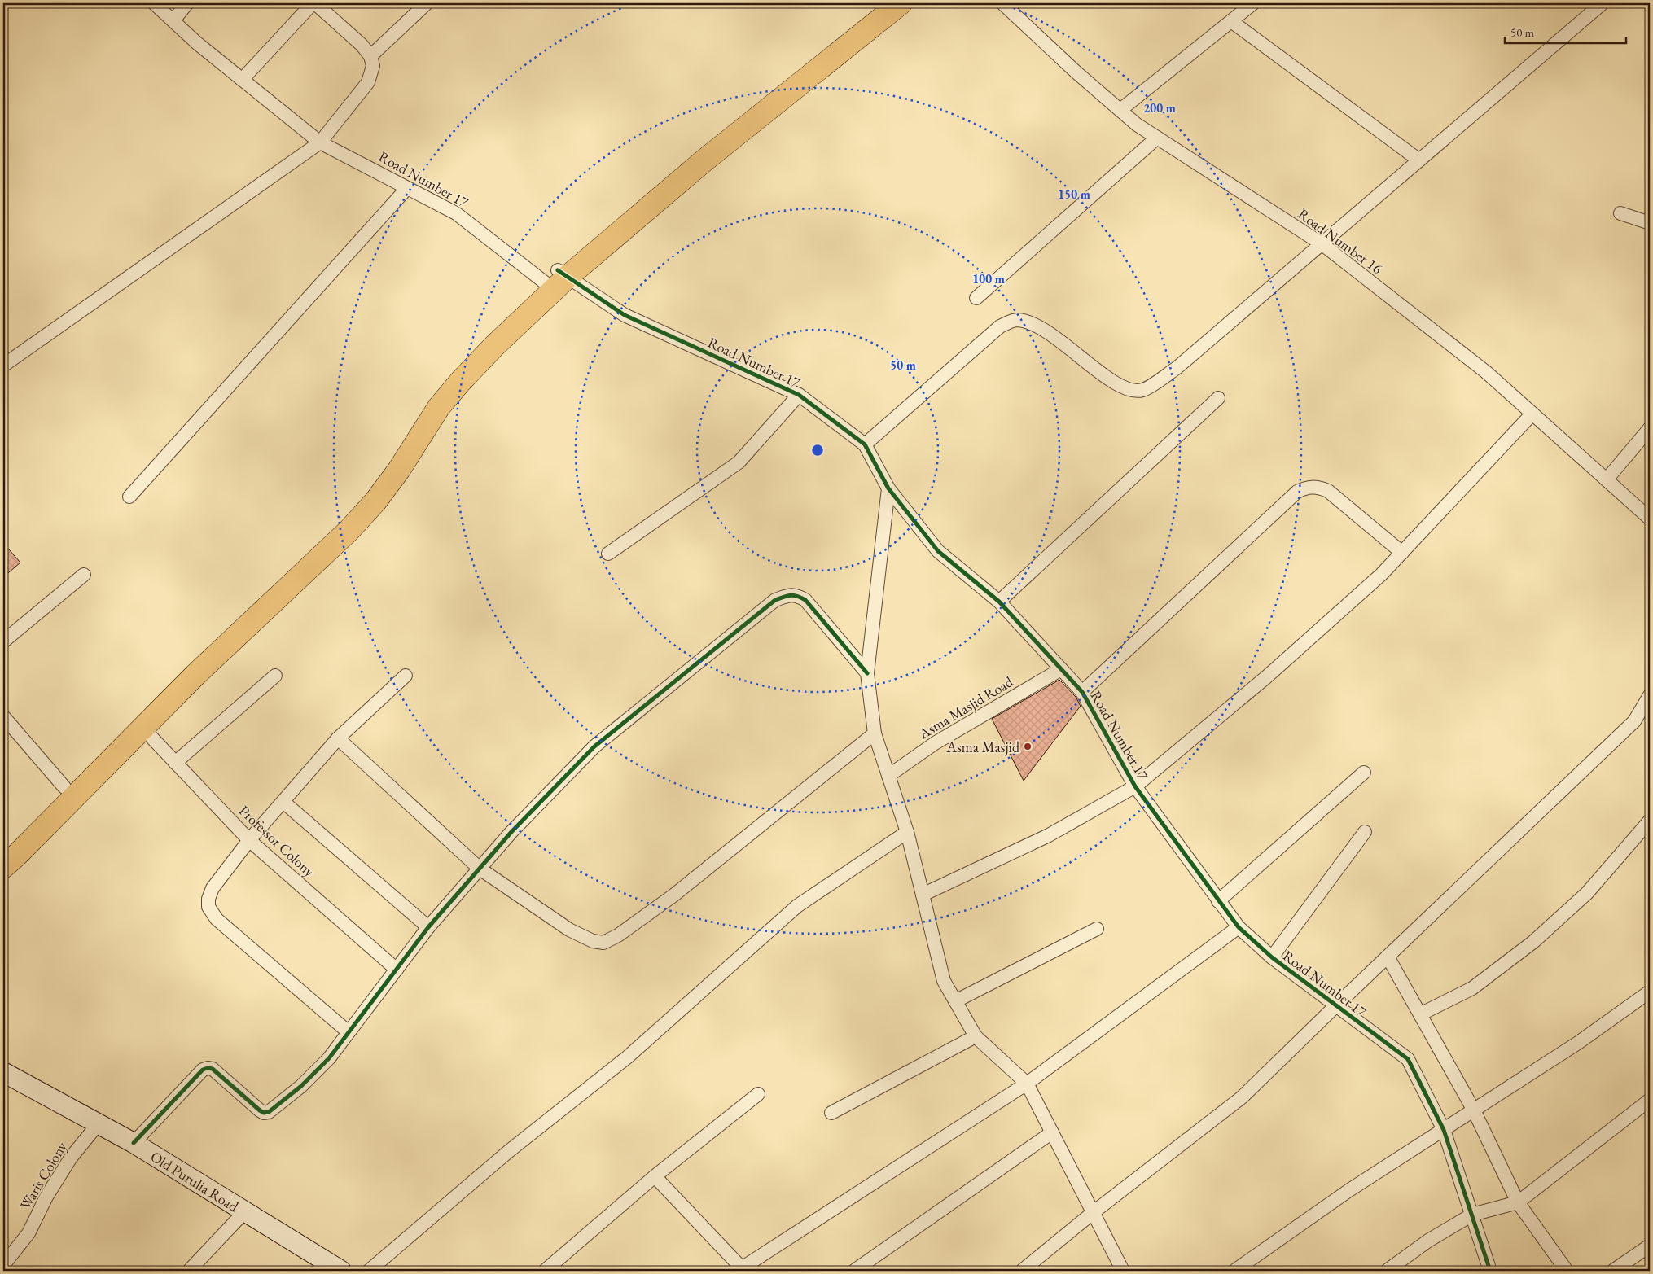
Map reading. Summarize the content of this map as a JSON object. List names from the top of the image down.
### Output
{
  "streets": {
    "main road": ["Old Purulia Road"],
    "street": [
      "Road Number 17",
      "Road Number 16",
      "Asma Masjid Road",
      "Professor Colony",
      "Waris Colony"
    ]
  },
  "crossings": [
    ["Road Number 17", "Asma Masjid Road"],
    ["Waris Colony", "Old Purulia Road"]
  ],
  "places": ["Asma Masjid"],
  "scale_bar": "50 m",
  "rings": [
    "200 m",
    "150 m",
    "100 m",
    "50 m"
  ]
}
